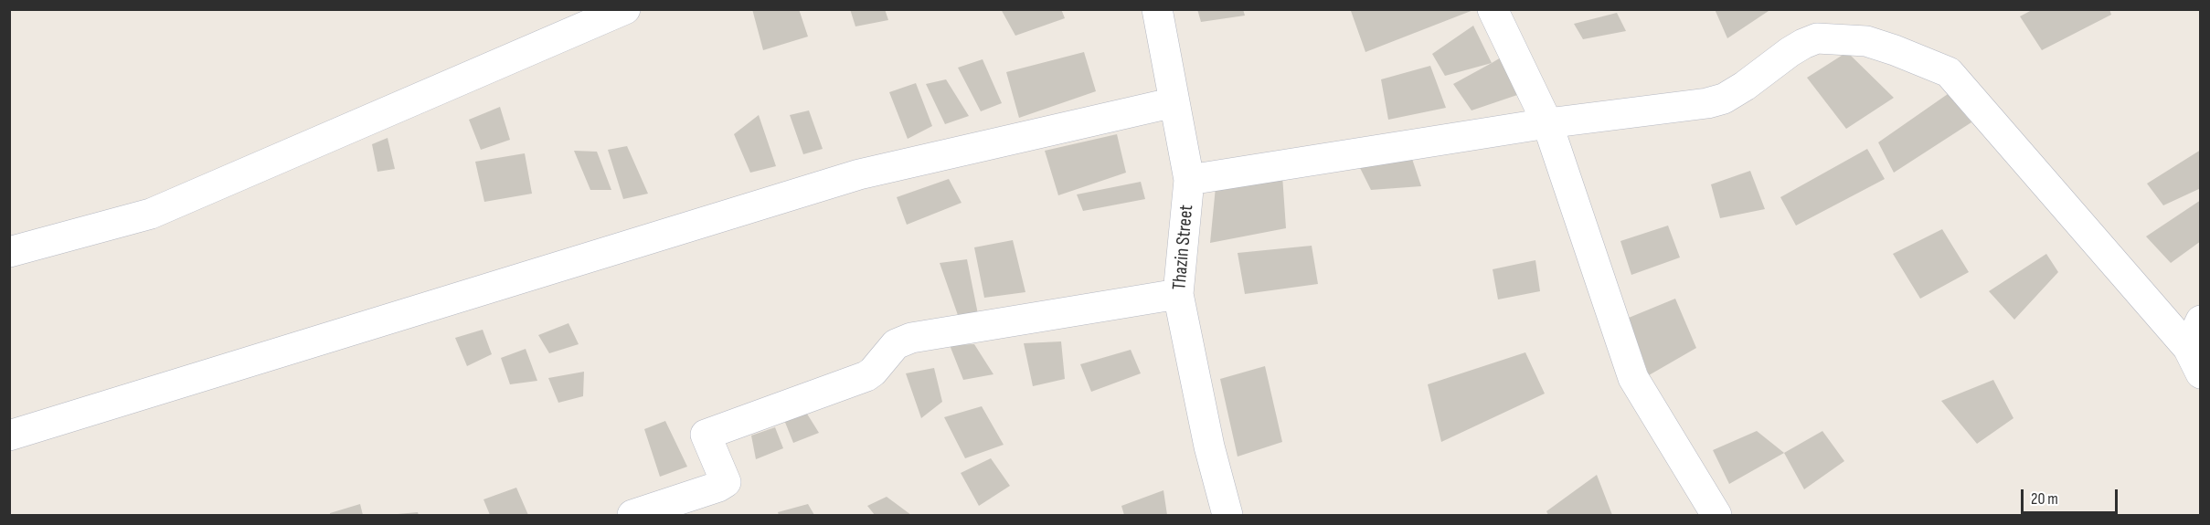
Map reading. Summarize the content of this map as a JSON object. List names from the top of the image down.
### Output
{
  "streets": {
    "street": ["Thazin Street"]
  },
  "scale_bar": "20 m"
}
